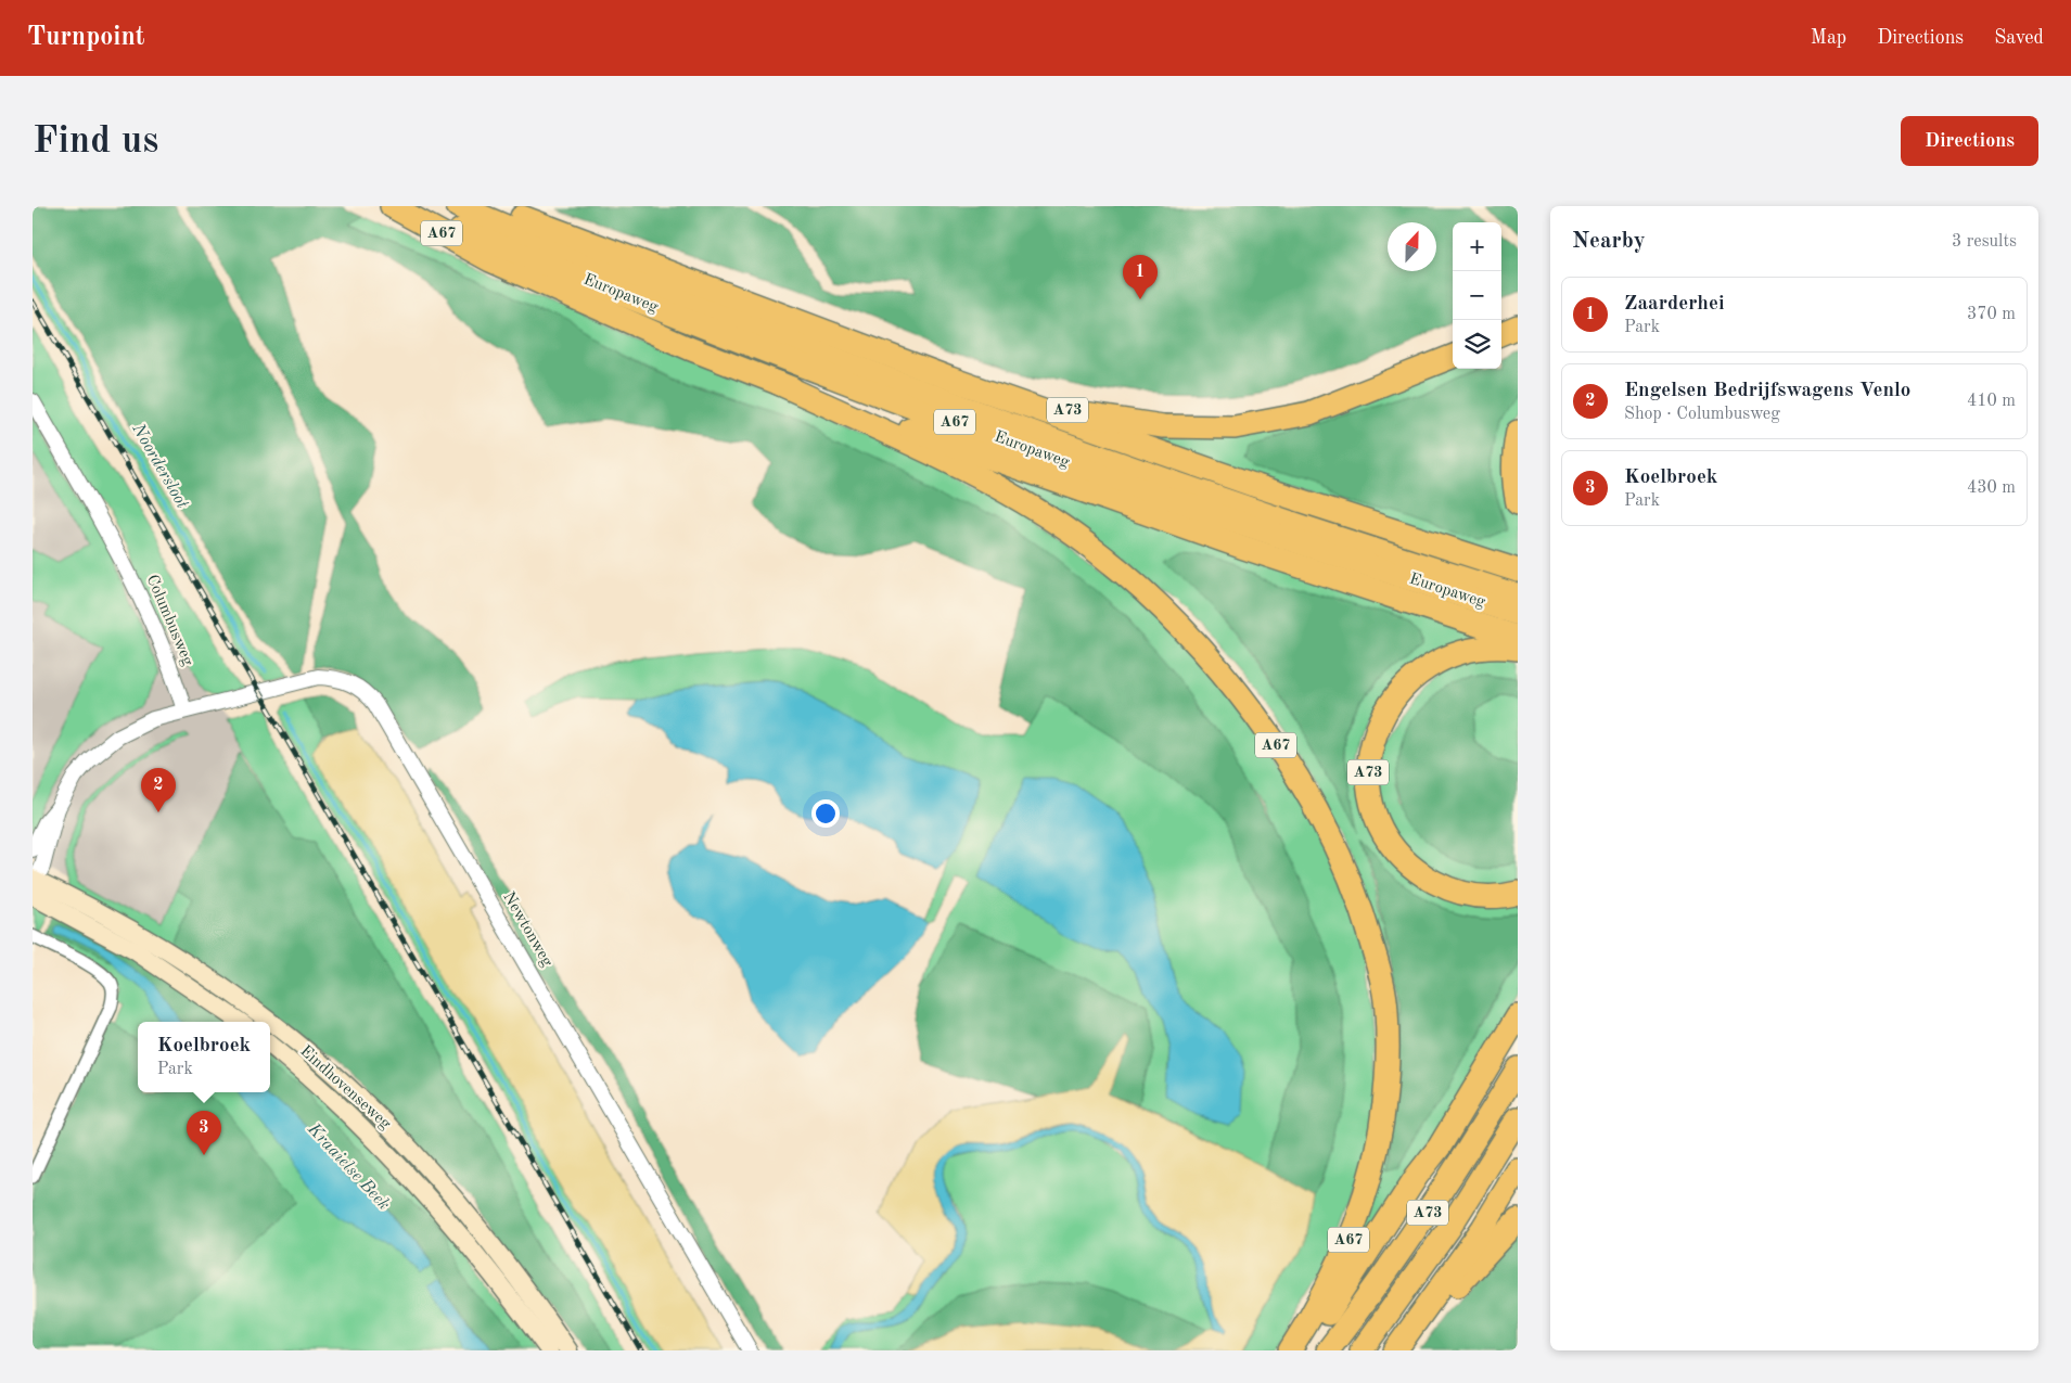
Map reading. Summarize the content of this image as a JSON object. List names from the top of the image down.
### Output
{
  "streets": {
    "highway": ["A67", "Europaweg", "A73"],
    "main road": ["Eindhovenseweg"],
    "street": ["Columbusweg", "Newtonweg"]
  },
  "crossings": [
    ["A67", "A73"],
    ["Columbusweg", "Newtonweg"]
  ],
  "water": ["Noordersloot", "Kraaielse Beek"],
  "north": "top",
  "page": {
    "header": "Turnpoint",
    "nav": ["Map", "Directions", "Saved"],
    "buttons": "Directions",
    "title": "Find us",
    "heading": ["Nearby", "3 results"],
    "map_buttons": ["+", "−"],
    "pins": ["1", "2", "3"],
    "list": [
      {
        "mark": "1",
        "name": "Zaarderhei",
        "note": "Park",
        "value": "370 m"
      },
      {
        "mark": "2",
        "name": "Engelsen Bedrijfswagens Venlo",
        "note": "Shop · Columbusweg",
        "value": "410 m"
      },
      {
        "mark": "3",
        "name": "Koelbroek",
        "note": "Park",
        "value": "430 m"
      }
    ],
    "popup": ["Koelbroek", "Park"]
  }
}
